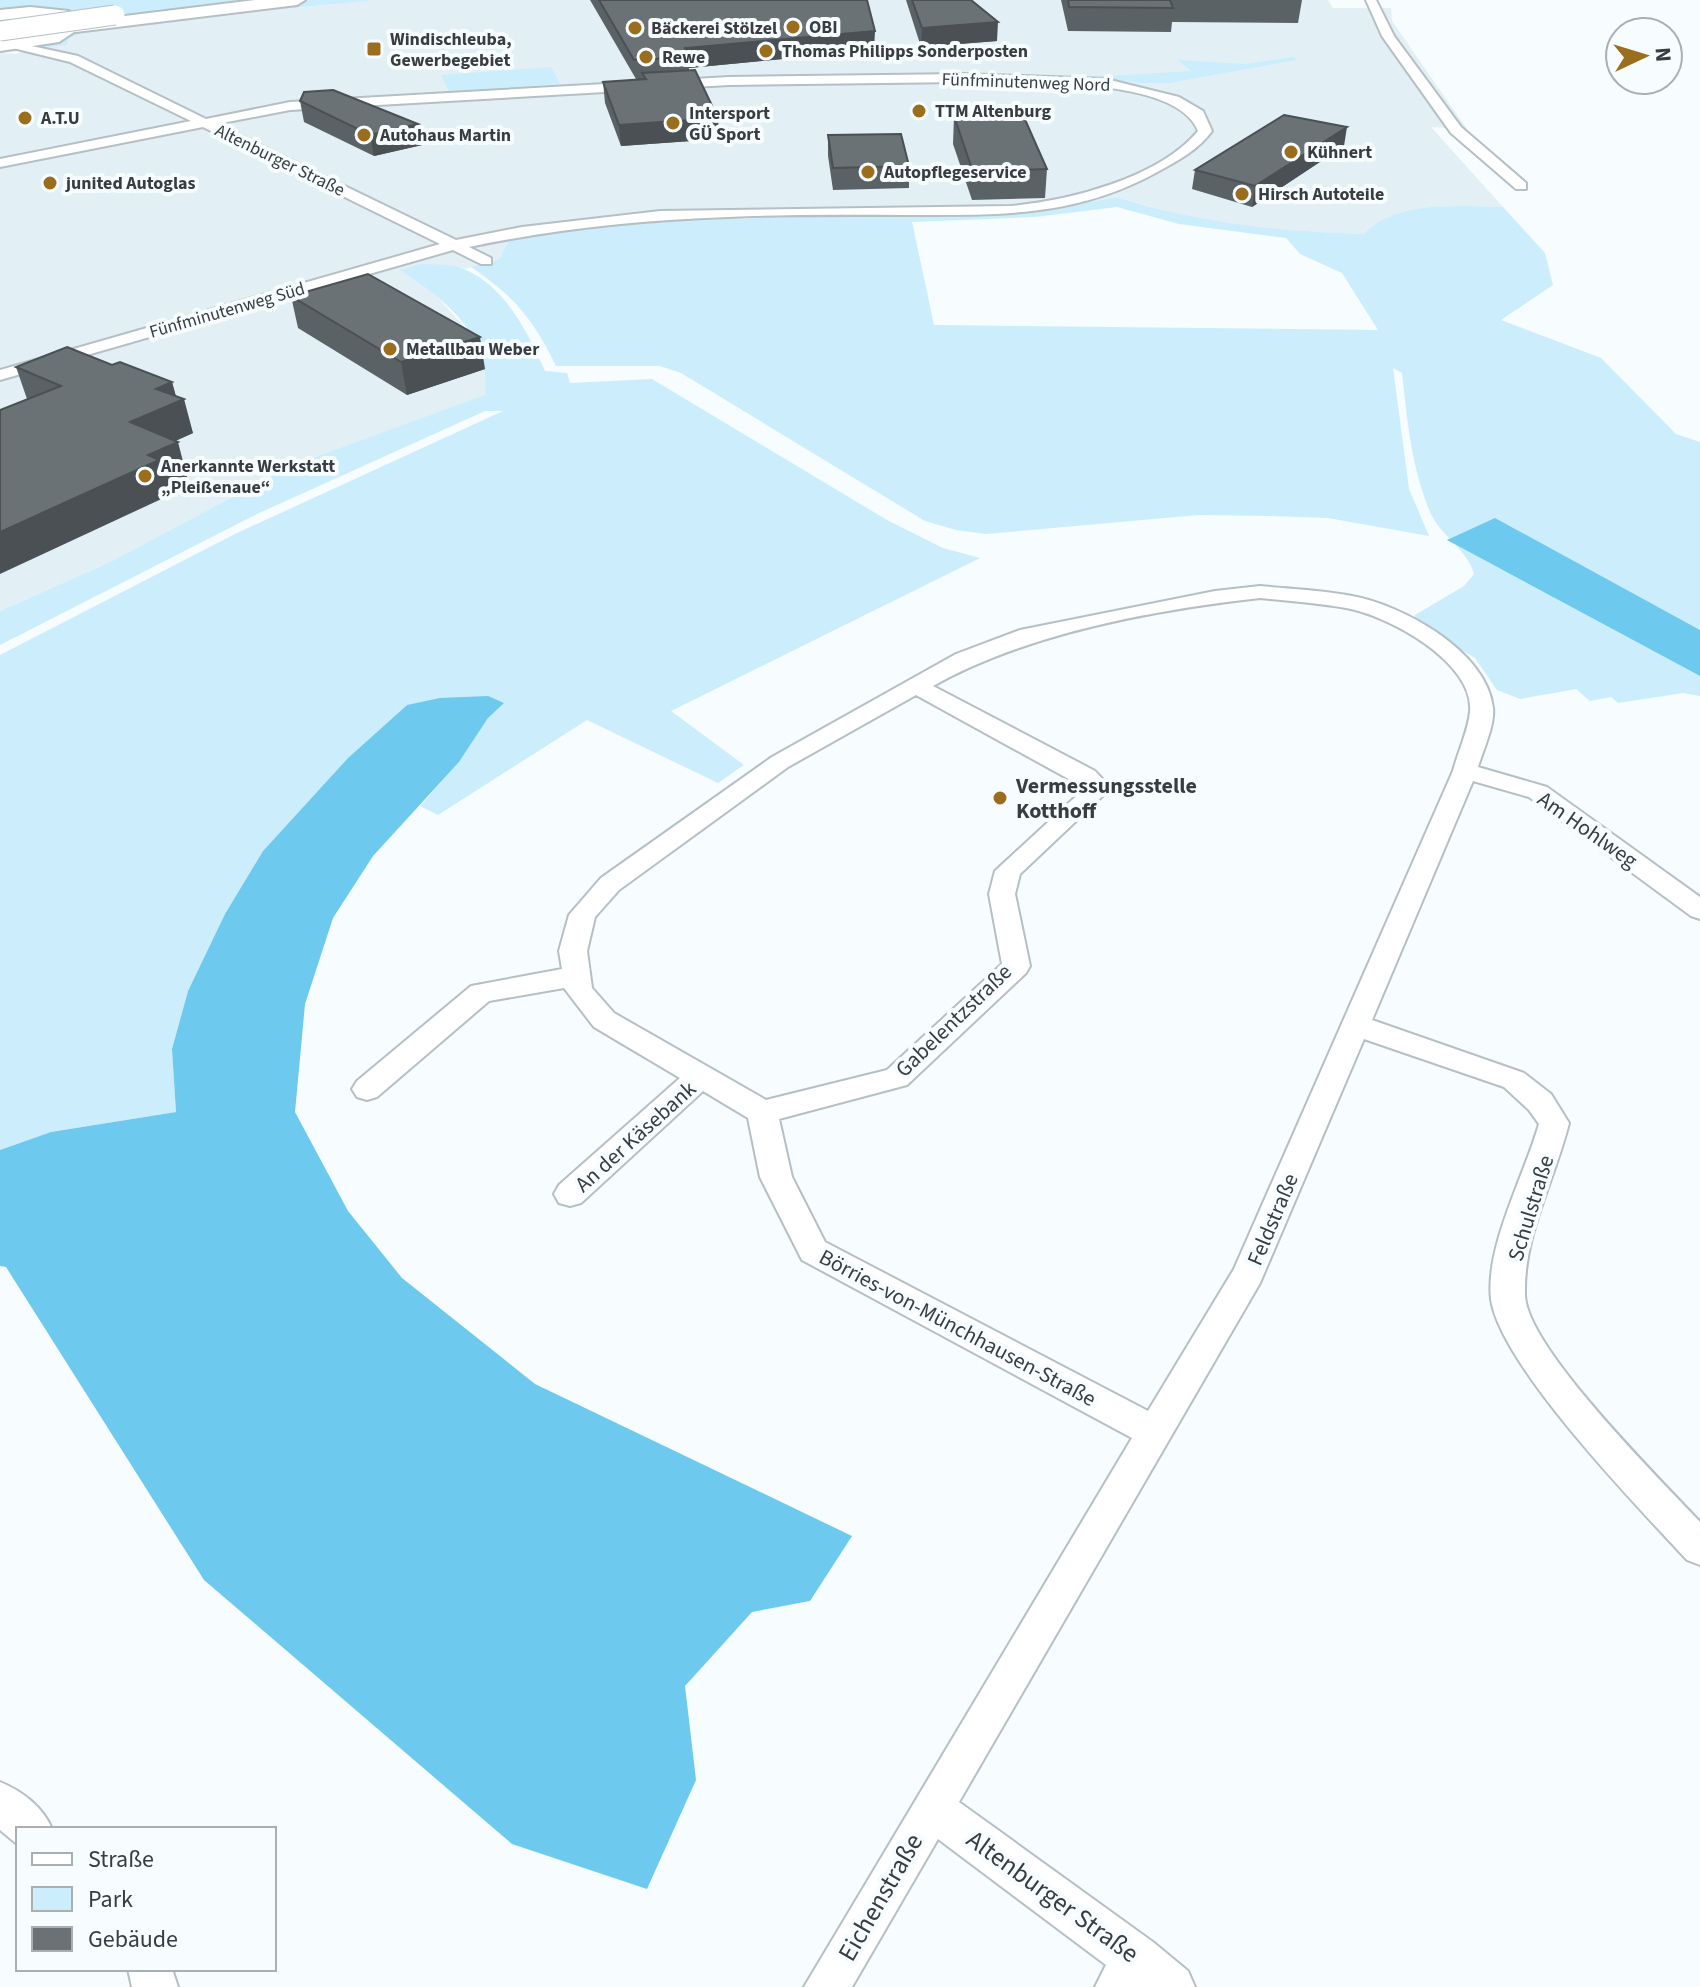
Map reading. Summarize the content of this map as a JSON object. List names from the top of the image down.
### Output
{
  "streets": {
    "street": [
      "Fünfminutenweg Nord",
      "Altenburger Straße",
      "Fünfminutenweg Süd",
      "Am Hohlweg",
      "Gabelentzstraße",
      "An der Käsebank",
      "Schulstraße",
      "Feldstraße",
      "Börries-von-Münchhausen-Straße",
      "Eichenstraße"
    ]
  },
  "crossings": [
    ["Fünfminutenweg Nord", "Altenburger Straße"],
    ["Fünfminutenweg Nord", "Fünfminutenweg Süd"],
    ["Altenburger Straße", "Fünfminutenweg Süd"],
    ["Altenburger Straße", "Feldstraße"],
    ["Altenburger Straße", "Eichenstraße"],
    ["Am Hohlweg", "Feldstraße"],
    ["Gabelentzstraße", "Feldstraße"],
    ["Gabelentzstraße", "Börries-von-Münchhausen-Straße"],
    ["Schulstraße", "Feldstraße"],
    ["Feldstraße", "Börries-von-Münchhausen-Straße"],
    ["Feldstraße", "Eichenstraße"]
  ],
  "places": {
    "other": [
      "OBI",
      "Bäckerei Stölzel",
      "Thomas Philipps Sonderposten",
      "Rewe",
      "TTM Altenburg",
      "A.T.U",
      "Intersport GÜ Sport",
      "Autohaus Martin",
      "Kühnert",
      "Autopflegeservice",
      "junited Autoglas",
      "Hirsch Autoteile",
      "Metallbau Weber",
      "Anerkannte Werkstatt „Pleißenaue“",
      "Vermessungsstelle Kotthoff"
    ],
    "transit": ["Windischleuba, Gewerbegebiet"]
  },
  "legend": ["Straße", "Park", "Gebäude"],
  "north": "right"
}
